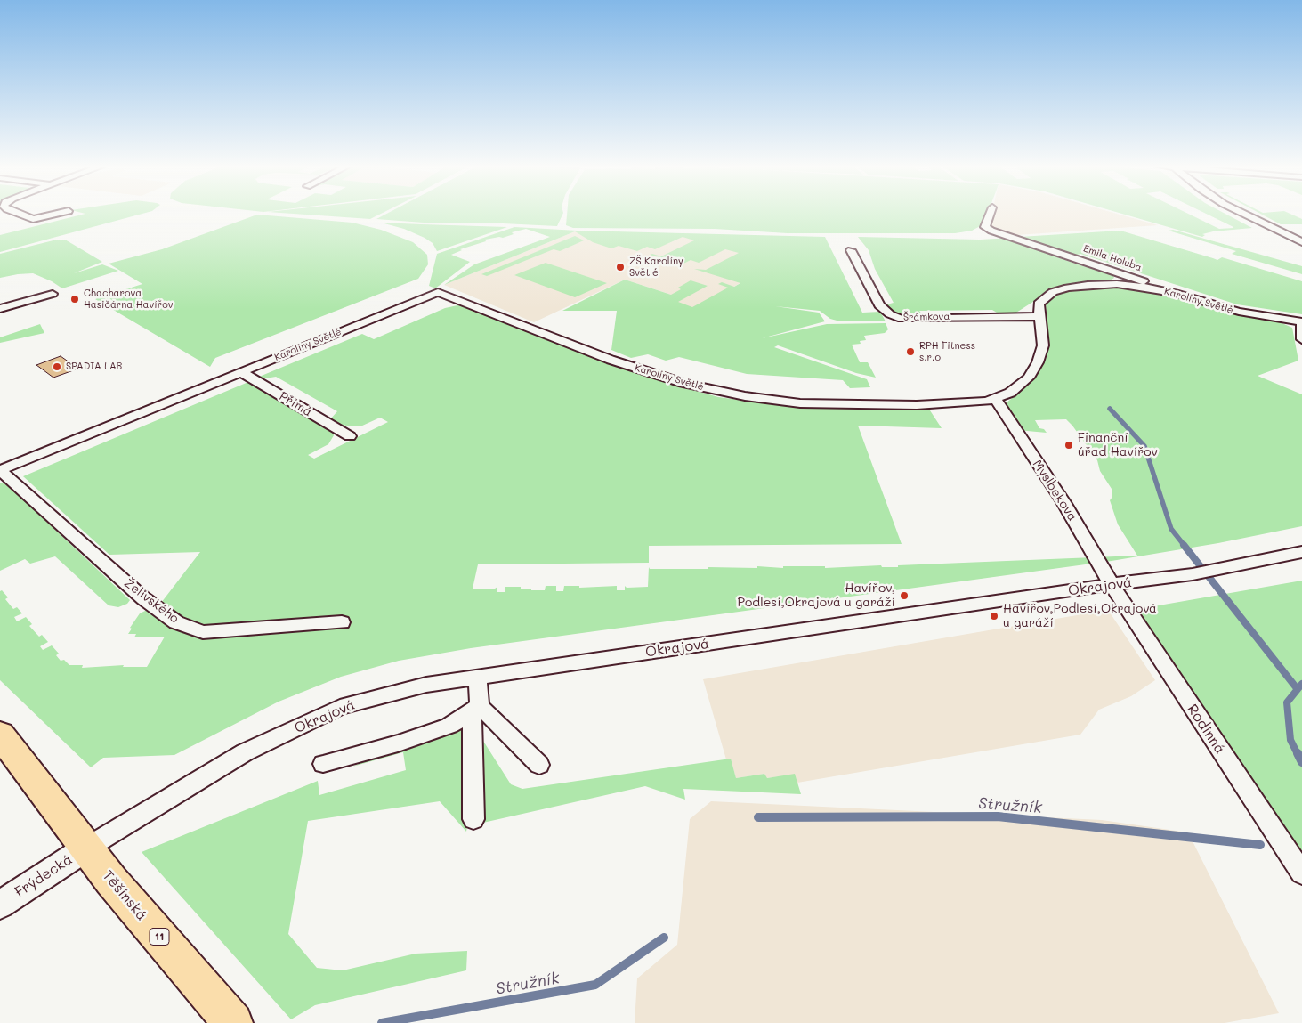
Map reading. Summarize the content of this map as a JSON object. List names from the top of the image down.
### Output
{
  "streets": {
    "main road": ["Těšínská", "11"],
    "street": [
      "Emila Holuba",
      "Karolíny Světlé",
      "Šrámkova",
      "Přímá",
      "Myslbekova",
      "Okrajová",
      "Želivského",
      "Rodinná",
      "Frýdecká"
    ]
  },
  "crossings": [
    ["Emila Holuba", "Karolíny Světlé"],
    ["Karolíny Světlé", "Šrámkova"],
    ["Karolíny Světlé", "Přímá"],
    ["Karolíny Světlé", "Myslbekova"],
    ["Karolíny Světlé", "Želivského"],
    ["Myslbekova", "Okrajová"],
    ["Myslbekova", "Rodinná"],
    ["Okrajová", "Rodinná"],
    ["Okrajová", "Frýdecká"],
    ["Okrajová", "Těšínská"],
    ["Okrajová", "11"],
    ["Frýdecká", "Těšínská"],
    ["Frýdecká", "11"],
    ["Těšínská", "11"]
  ],
  "water": ["Stružník"],
  "places": [
    "ZŠ Karolíny Světlé",
    "Chacharova Hasičárna Havířov",
    "RPH Fitness s.r.o",
    "SPADIA LAB",
    "Finanční úřad Havířov",
    "Havířov, Podlesí,Okrajová u garáží",
    "Havířov,Podlesí,Okrajová u garáží"
  ]
}
